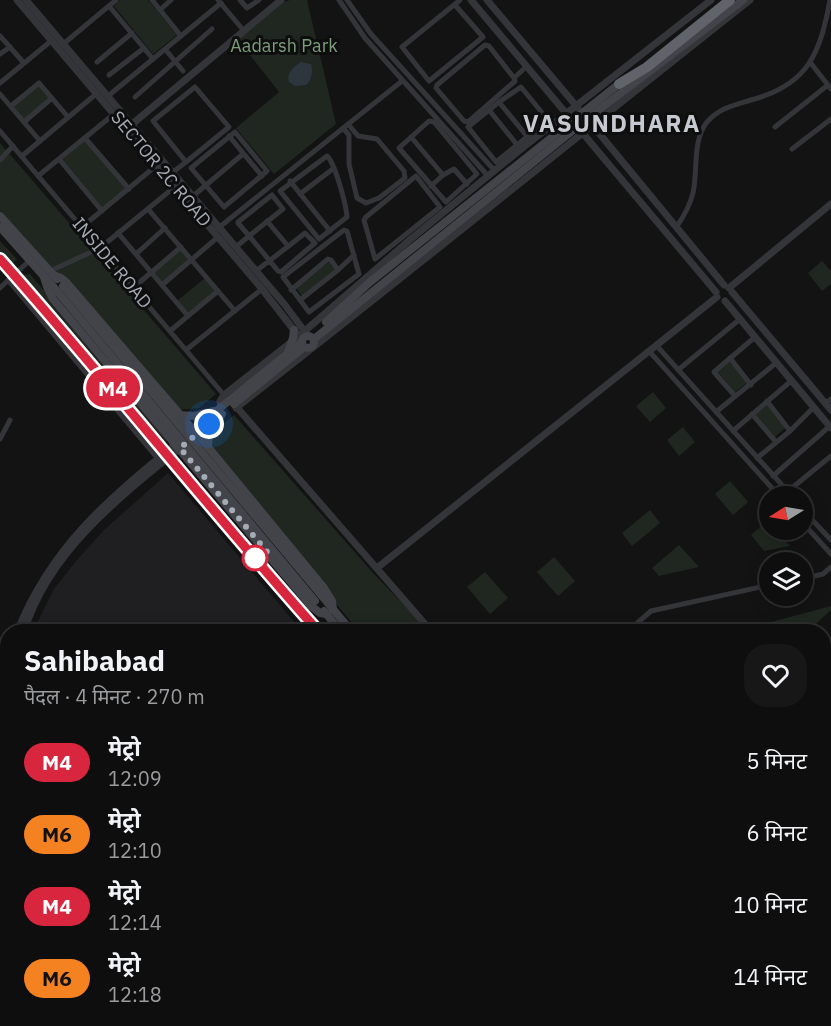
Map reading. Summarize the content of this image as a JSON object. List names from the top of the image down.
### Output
{
  "streets": {
    "street": ["SECTOR 2C ROAD", "INSIDE ROAD"]
  },
  "districts": ["VASUNDHARA"],
  "parks": ["Aadarsh Park"],
  "lines": ["metro line M4"],
  "north": "left",
  "page": {
    "on_map": "M4",
    "heading": ["Sahibabad", "पैदल · 4 मिनट · 270 m"],
    "list": [
      {
        "mark": "M4",
        "name": "मेट्रो",
        "note": "12:09",
        "value": "5 मिनट"
      },
      {
        "mark": "M6",
        "name": "मेट्रो",
        "note": "12:10",
        "value": "6 मिनट"
      },
      {
        "mark": "M4",
        "name": "मेट्रो",
        "note": "12:14",
        "value": "10 मिनट"
      },
      {
        "mark": "M6",
        "name": "मेट्रो",
        "note": "12:18",
        "value": "14 मिनट"
      }
    ]
  }
}
